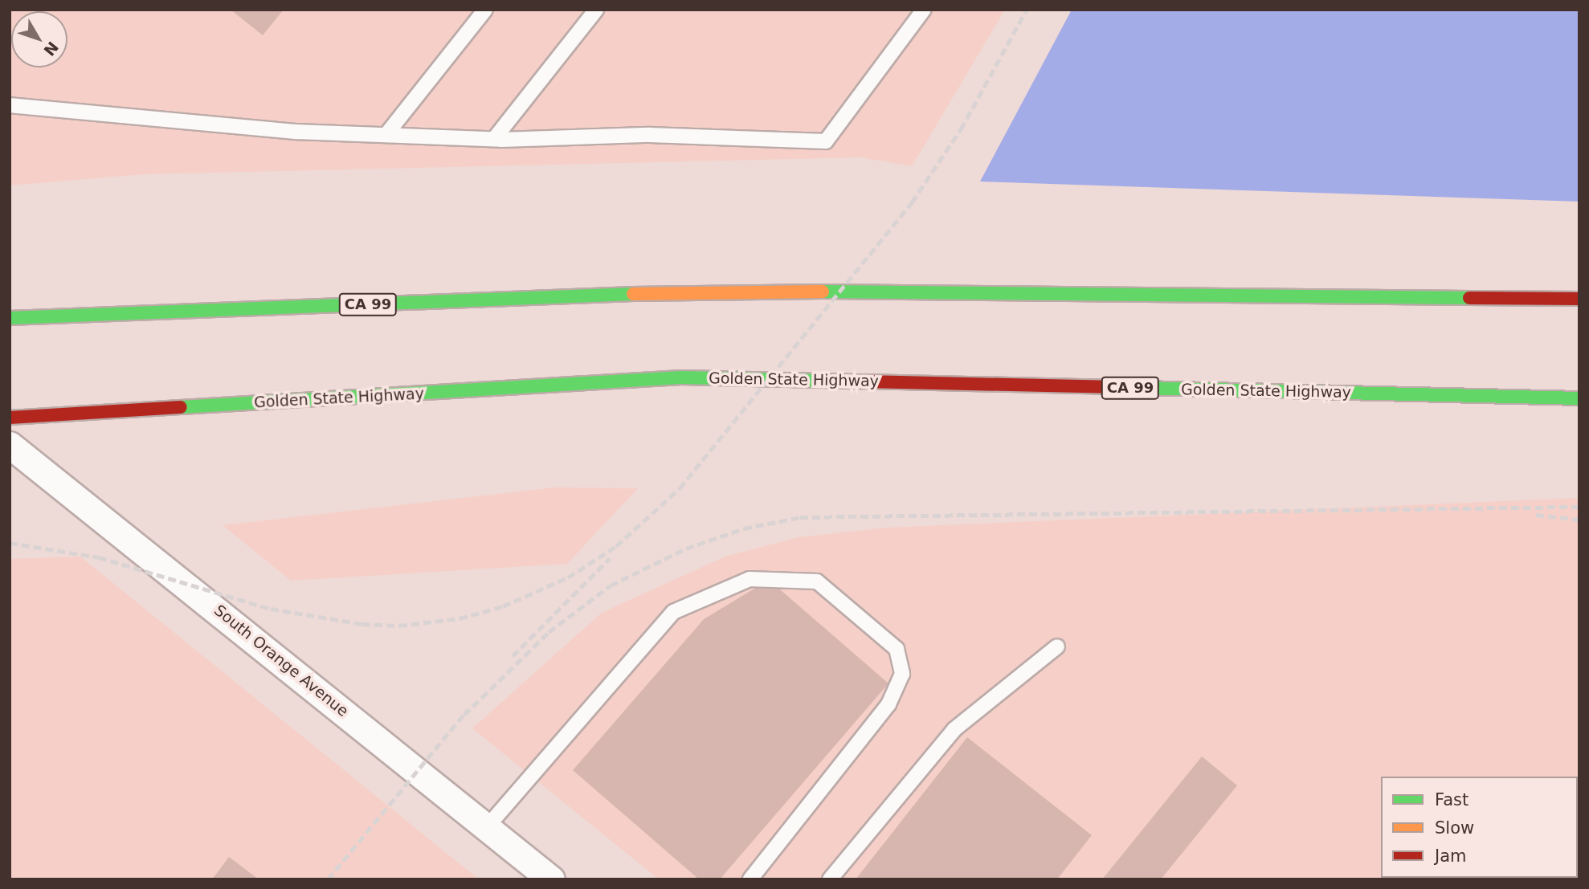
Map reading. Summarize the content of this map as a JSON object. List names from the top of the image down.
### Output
{
  "streets": {
    "highway": ["CA 99", "Golden State Highway"],
    "street": ["South Orange Avenue"]
  },
  "legend": ["Fast", "Slow", "Jam"],
  "north": "bottom right"
}
